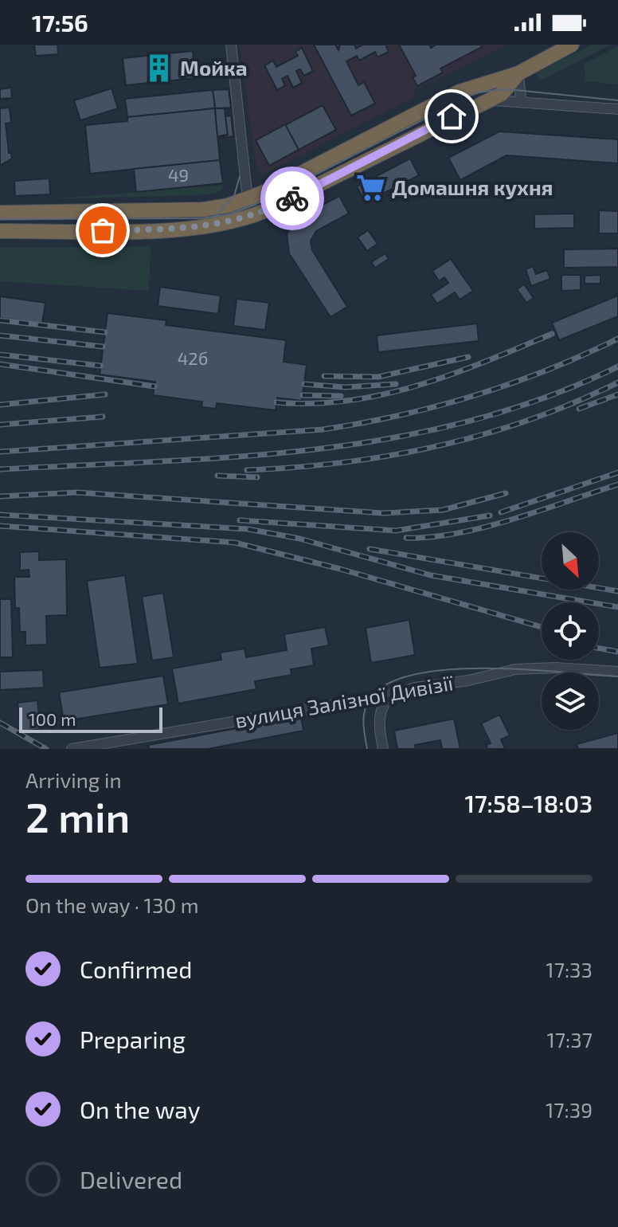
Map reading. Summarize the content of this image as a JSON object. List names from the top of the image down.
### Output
{
  "streets": {
    "street": ["вулиця Залізної Дивізії"]
  },
  "places": {
    "building": ["Мойка"],
    "supermarket": ["Домашня кухня"]
  },
  "house_numbers": ["49", "42б"],
  "scale_bar": "100 m",
  "north": "bottom right",
  "page": {
    "status": "17:56",
    "scale": "100 m",
    "heading": ["2 min", "Arriving in", "17:58–18:03"],
    "bar": "On the way · 130 m",
    "list": [
      ["Confirmed", "17:33"],
      ["Preparing", "17:37"],
      ["On the way", "17:39"],
      "Delivered"
    ]
  }
}
